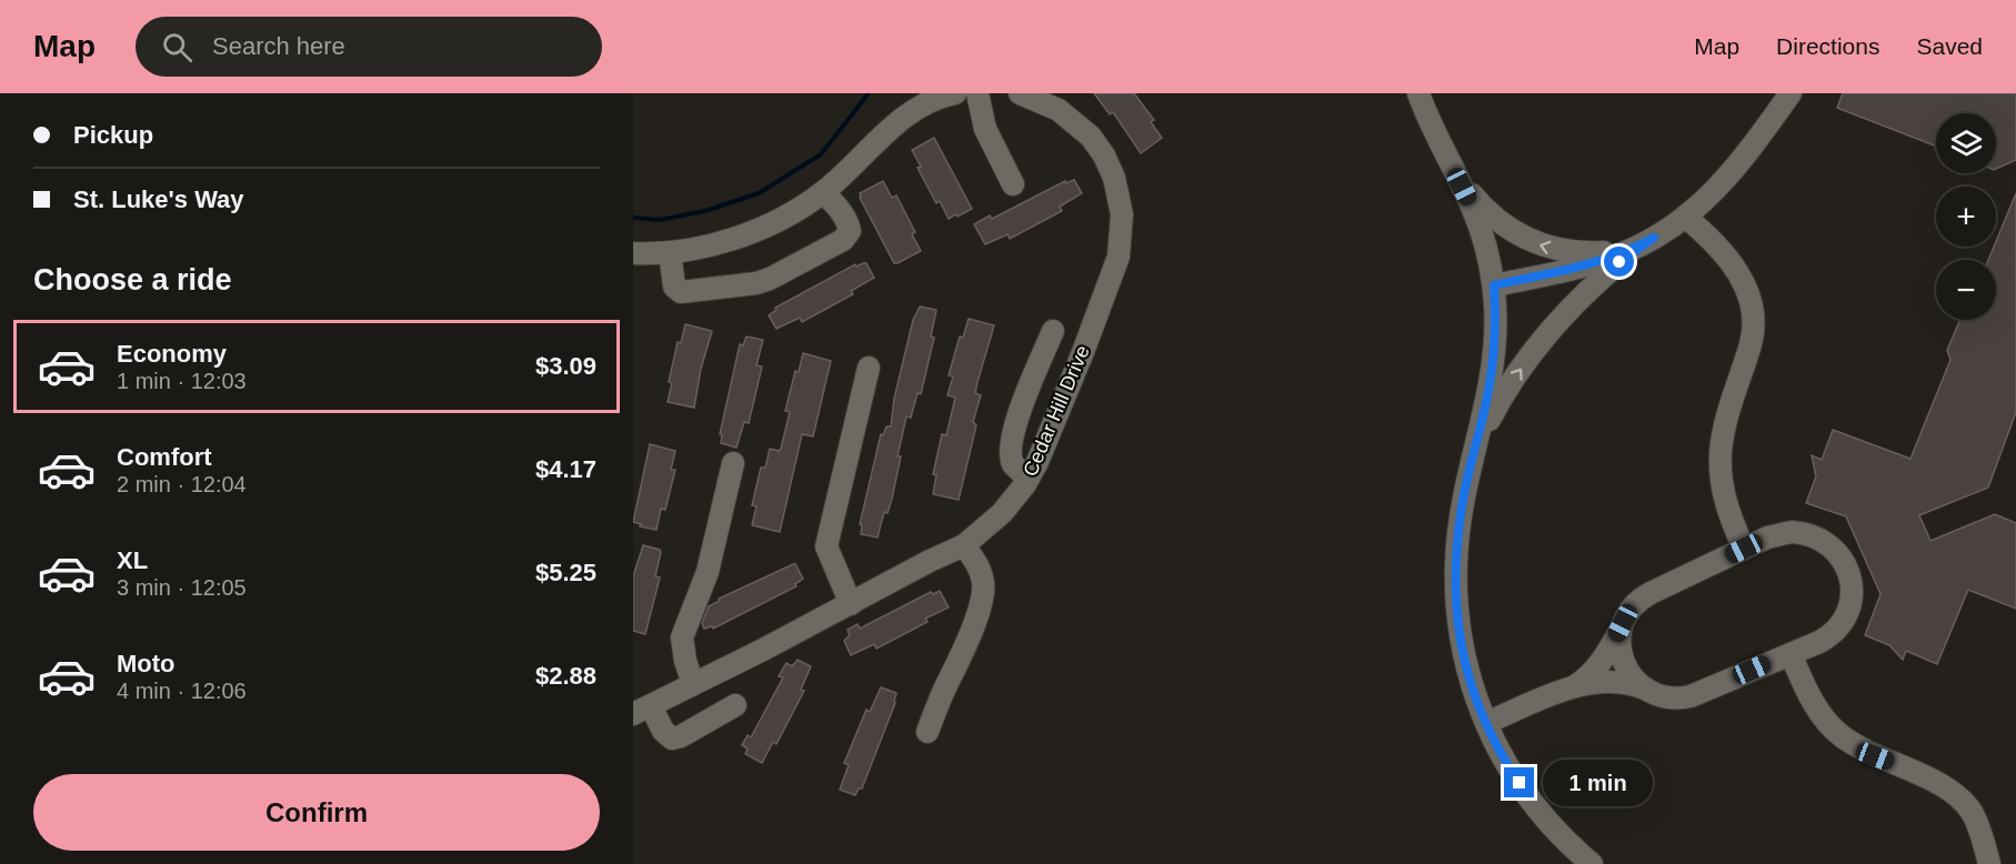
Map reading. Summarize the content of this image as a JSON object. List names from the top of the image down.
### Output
{
  "streets": {
    "street": ["Cedar Hill Drive"]
  },
  "page": {
    "header": "Map",
    "search": "Search here",
    "nav": ["Map", "Directions", "Saved"],
    "banner": ["Pickup", "St. Luke's Way"],
    "map_buttons": ["+", "−"],
    "heading": "Choose a ride",
    "list": [
      {
        "name": "Economy",
        "note": "1 min · 12:03",
        "value": "$3.09"
      },
      {
        "name": "Comfort",
        "note": "2 min · 12:04",
        "value": "$4.17"
      },
      {
        "name": "XL",
        "note": "3 min · 12:05",
        "value": "$5.25"
      },
      {
        "name": "Moto",
        "note": "4 min · 12:06",
        "value": "$2.88"
      }
    ],
    "bubble": "1 min",
    "buttons": "Confirm"
  }
}
